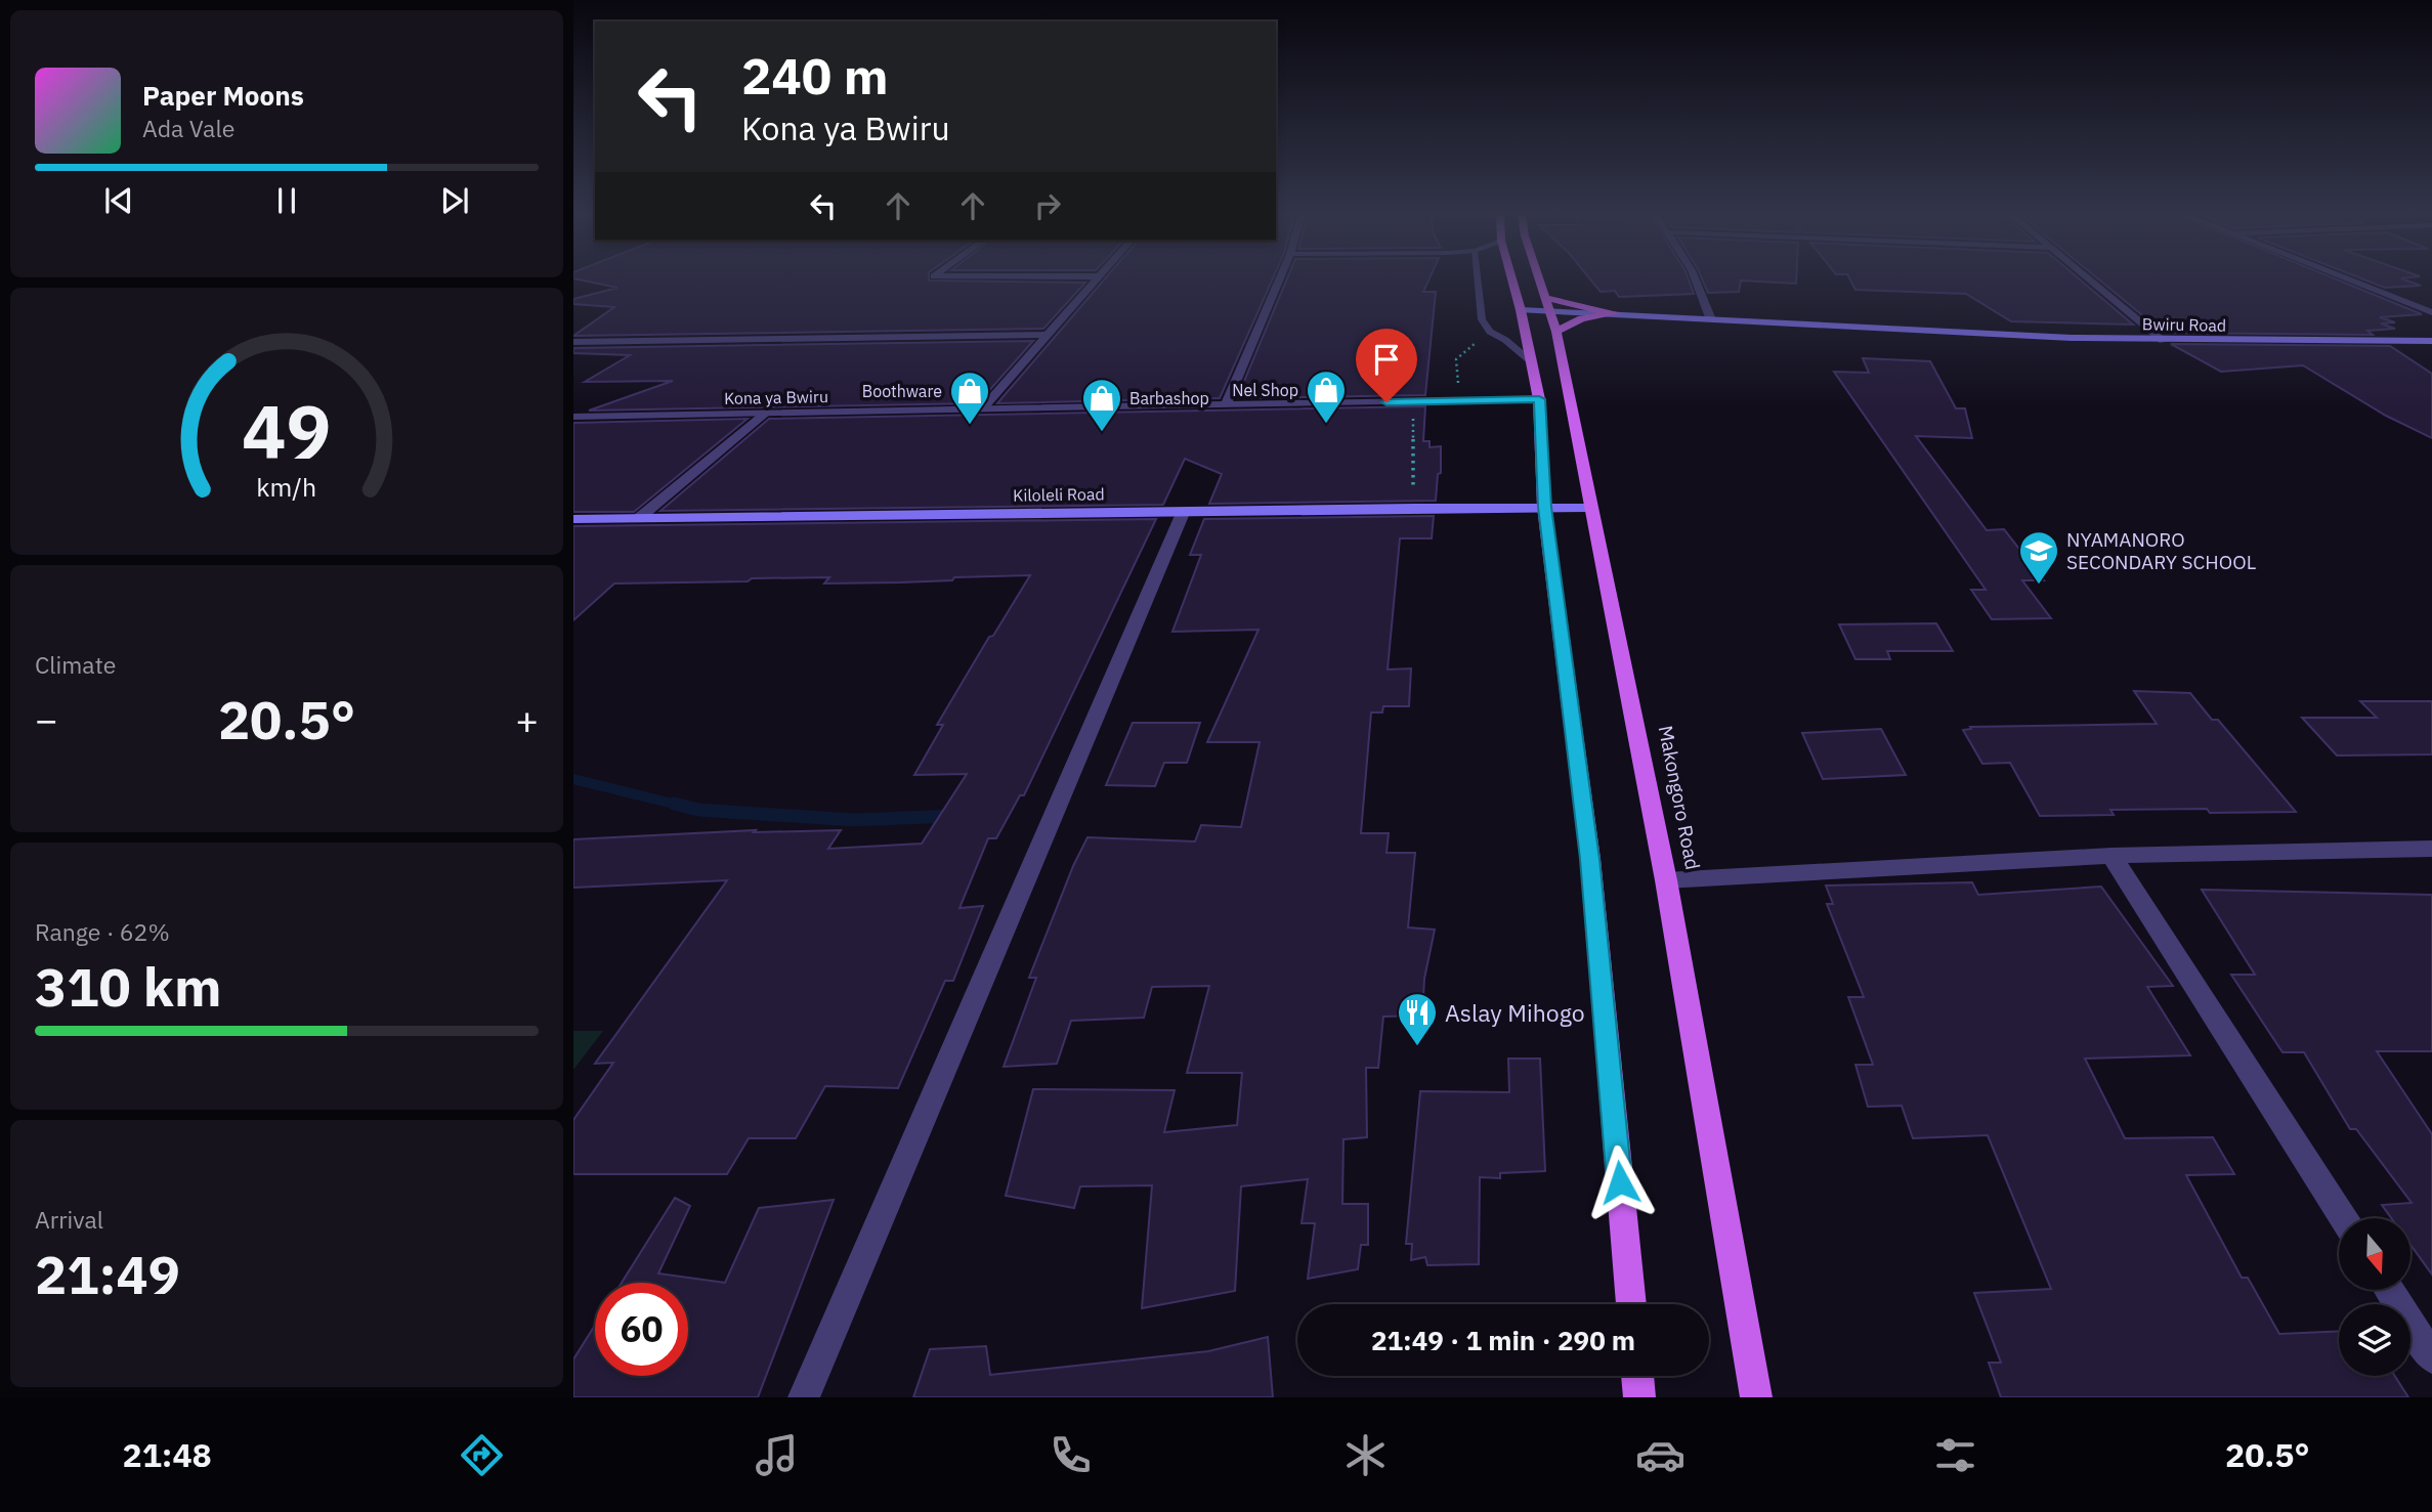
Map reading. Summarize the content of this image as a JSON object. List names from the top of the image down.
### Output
{
  "streets": {
    "main road": ["Bwiru Road", "Kiloleli Road", "Makongoro Road"],
    "street": ["Kona ya Bwiru"]
  },
  "crossings": [
    ["Bwiru Road", "Makongoro Road"],
    ["Kiloleli Road", "Makongoro Road"]
  ],
  "places": {
    "shop": ["Nel Shop", "Boothware", "Barbashop"],
    "school or university": ["NYAMANORO SECONDARY SCHOOL"],
    "restaurant": ["Aslay Mihogo"]
  },
  "north": "bottom",
  "page": {
    "turn": ["240 m", "Kona ya Bwiru"],
    "song": ["Paper Moons", "Ada Vale"],
    "tile": [
      "Climate",
      ["Range · 62%", "310 km"],
      ["Arrival", "21:49"]
    ],
    "heat": ["−", "20.5°", "+"],
    "limit": "60",
    "trip": "21:49 · 1 min · 290 m",
    "tabs": ["21:48", "20.5°"],
    "gauge": ["49", "km/h"]
  }
}
